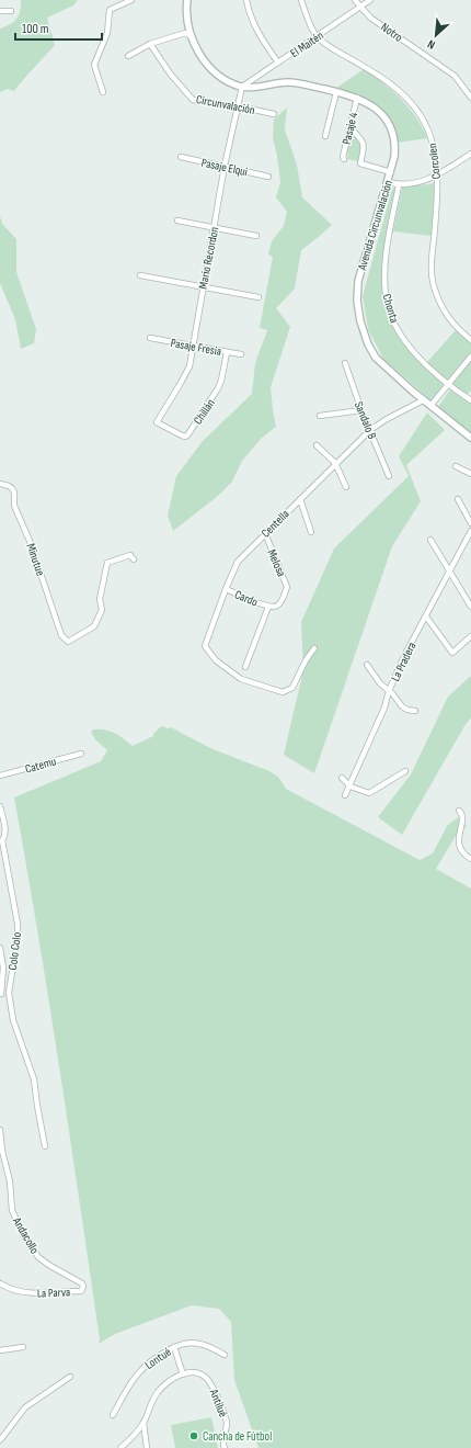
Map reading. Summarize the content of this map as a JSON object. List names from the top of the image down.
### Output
{
  "streets": {
    "street": [
      "Notro",
      "El Maitén",
      "Circunvalación",
      "Pasaje 4",
      "Corcolen",
      "Pasaje Elqui",
      "Avenida Circunvalación",
      "Mario Recordon",
      "Chonta",
      "Pasaje Fresia",
      "Chillán",
      "Sandalo B",
      "Centella",
      "Minutue",
      "Melosa",
      "Cardo",
      "La Pradera",
      "Catemu",
      "Colo Colo",
      "Andacollo",
      "La Parva",
      "Lontué",
      "Antilué"
    ]
  },
  "crossings": [
    ["Notro", "El Maitén"],
    ["El Maitén", "Corcolen"],
    ["El Maitén", "Avenida Circunvalación"],
    ["El Maitén", "Mario Recordon"],
    ["Circunvalación", "Mario Recordon"],
    ["Pasaje 4", "Avenida Circunvalación"],
    ["Pasaje Elqui", "Mario Recordon"],
    ["Avenida Circunvalación", "Mario Recordon"],
    ["Avenida Circunvalación", "Centella"],
    ["Mario Recordon", "Pasaje Fresia"],
    ["Mario Recordon", "Chillán"],
    ["Pasaje Fresia", "Chillán"],
    ["Sandalo B", "Centella"],
    ["Centella", "Melosa"],
    ["Centella", "Cardo"],
    ["Melosa", "Cardo"],
    ["Andacollo", "La Parva"]
  ],
  "places": ["Cancha de Fútbol"],
  "scale_bar": "100 m",
  "north": "bottom left"
}
